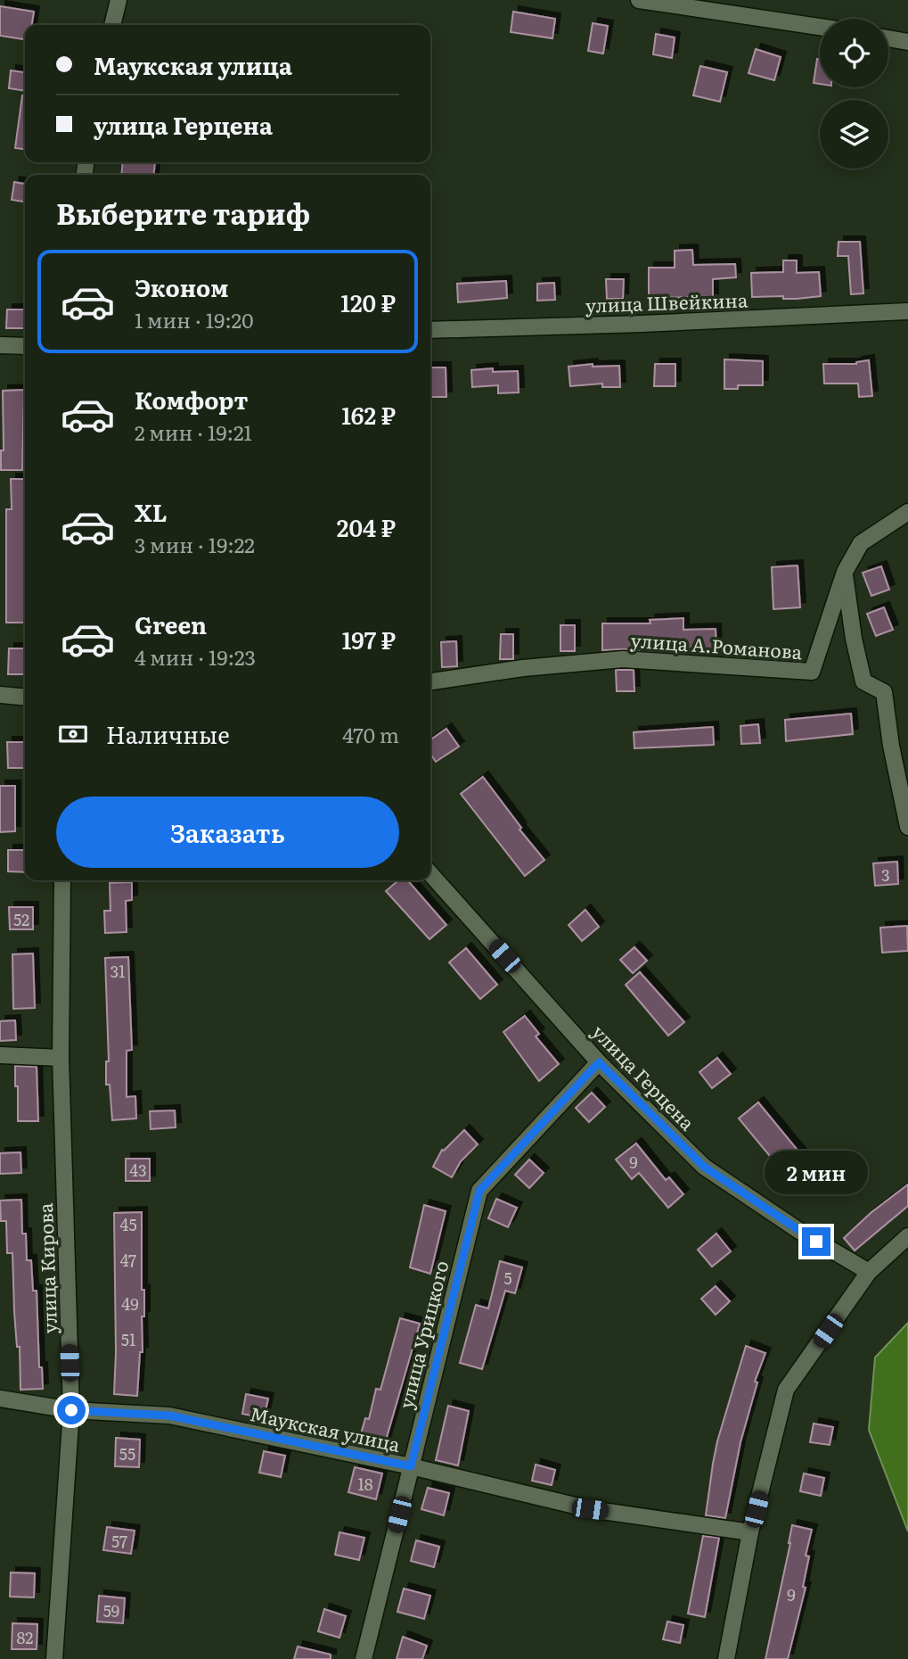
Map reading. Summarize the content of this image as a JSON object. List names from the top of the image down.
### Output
{
  "streets": {
    "street": [
      "улица Швейкина",
      "улица А.Романова",
      "улица Герцена",
      "улица Кирова",
      "улица Урицкого",
      "Маукская улица"
    ]
  },
  "crossings": [
    ["улица Герцена", "улица Урицкого"],
    ["улица Кирова", "Маукская улица"],
    ["улица Урицкого", "Маукская улица"]
  ],
  "house_numbers": [
    "3",
    "52",
    "31",
    "9",
    "43",
    "45",
    "47",
    "5",
    "49",
    "51",
    "55",
    "18",
    "57",
    "9",
    "59",
    "82"
  ],
  "page": {
    "banner": ["Маукская улица", "улица Герцена"],
    "heading": "Выберите тариф",
    "list": [
      {
        "name": "Эконом",
        "note": "1 мин · 19:20",
        "value": "120 ₽"
      },
      {
        "name": "Комфорт",
        "note": "2 мин · 19:21",
        "value": "162 ₽"
      },
      {
        "name": "XL",
        "note": "3 мин · 19:22",
        "value": "204 ₽"
      },
      {
        "name": "Green",
        "note": "4 мин · 19:23",
        "value": "197 ₽"
      }
    ],
    "pay": ["Наличные", "470 m"],
    "buttons": "Заказать",
    "bubble": "2 мин"
  }
}
